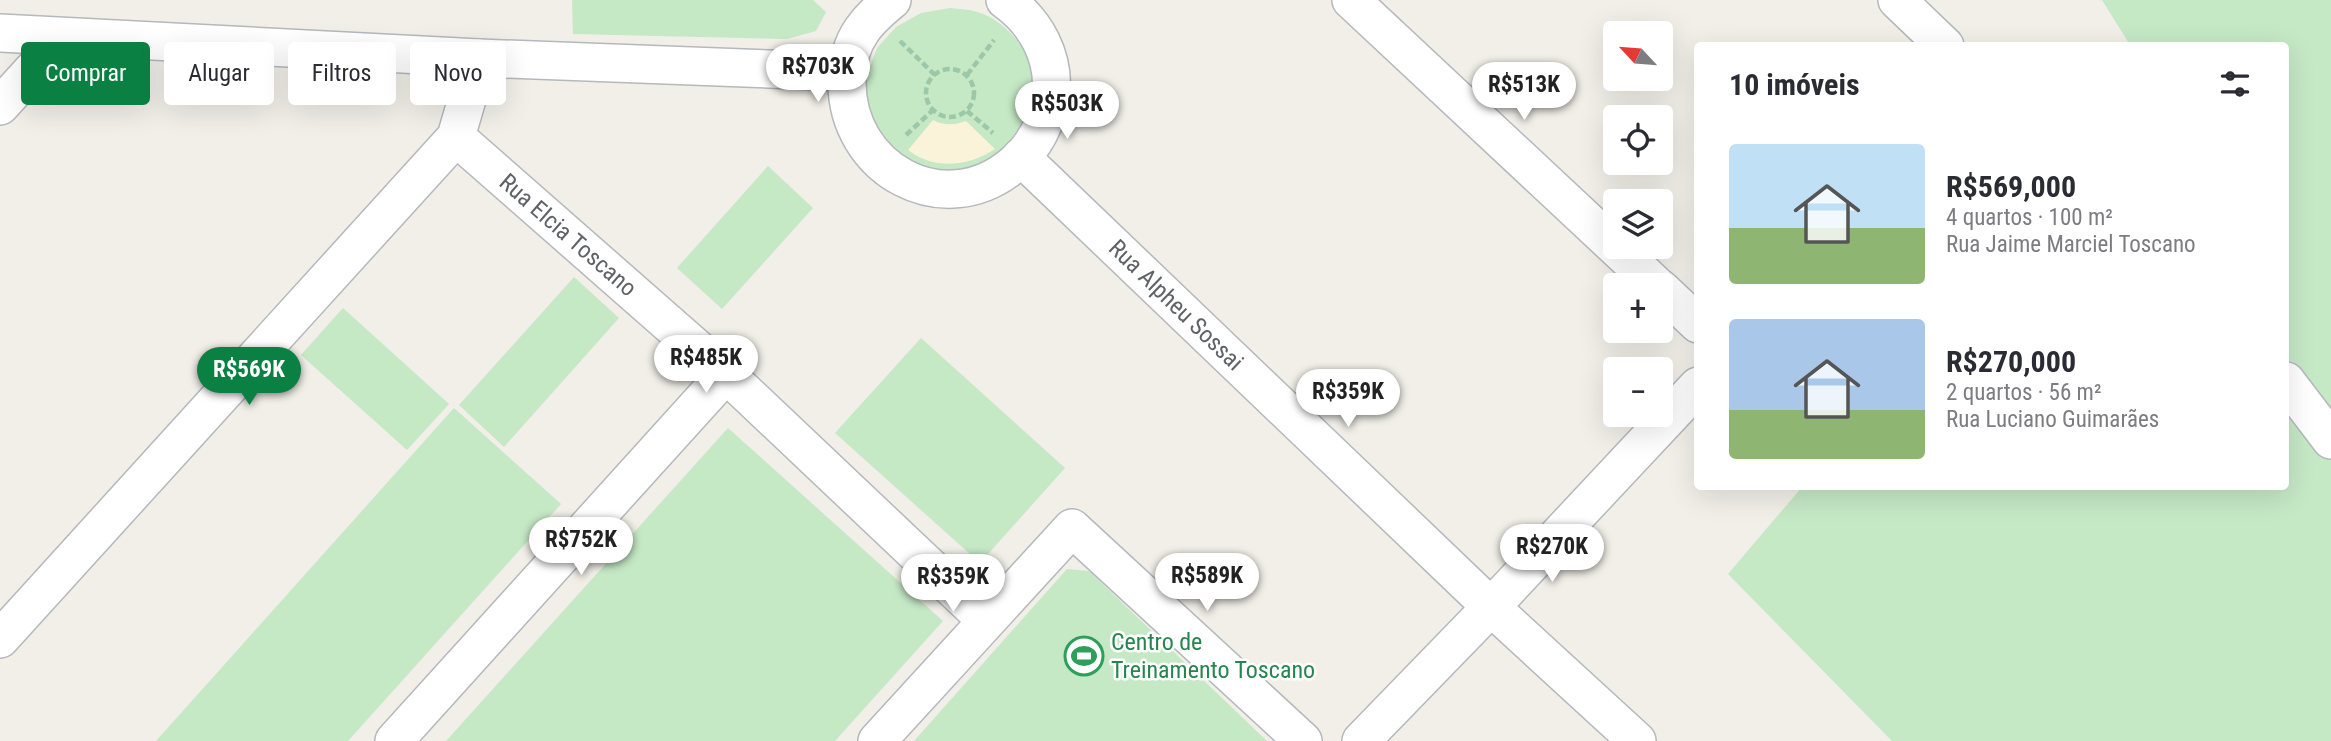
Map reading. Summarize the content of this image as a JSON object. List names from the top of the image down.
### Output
{
  "streets": {
    "street": ["Rua Elcia Toscano", "Rua Alpheu Sossai"]
  },
  "places": {
    "sports": ["Centro de Treinamento Toscano"]
  },
  "north": "top left",
  "page": {
    "map_buttons": ["+", "−"],
    "chip": [
      "Comprar",
      "Alugar",
      "Filtros",
      "Novo"
    ],
    "heading": "10 imóveis",
    "price": [
      "R$703K",
      "R$513K",
      "R$503K",
      "R$485K",
      "R$569K",
      "R$359K",
      "R$752K",
      "R$270K",
      "R$589K",
      "R$359K"
    ],
    "list": [
      {
        "name": "R$569,000",
        "note": "4 quartos · 100 m² · Rua Jaime Marciel Toscano"
      },
      {
        "name": "R$270,000",
        "note": "2 quartos · 56 m² · Rua Luciano Guimarães"
      }
    ]
  }
}
